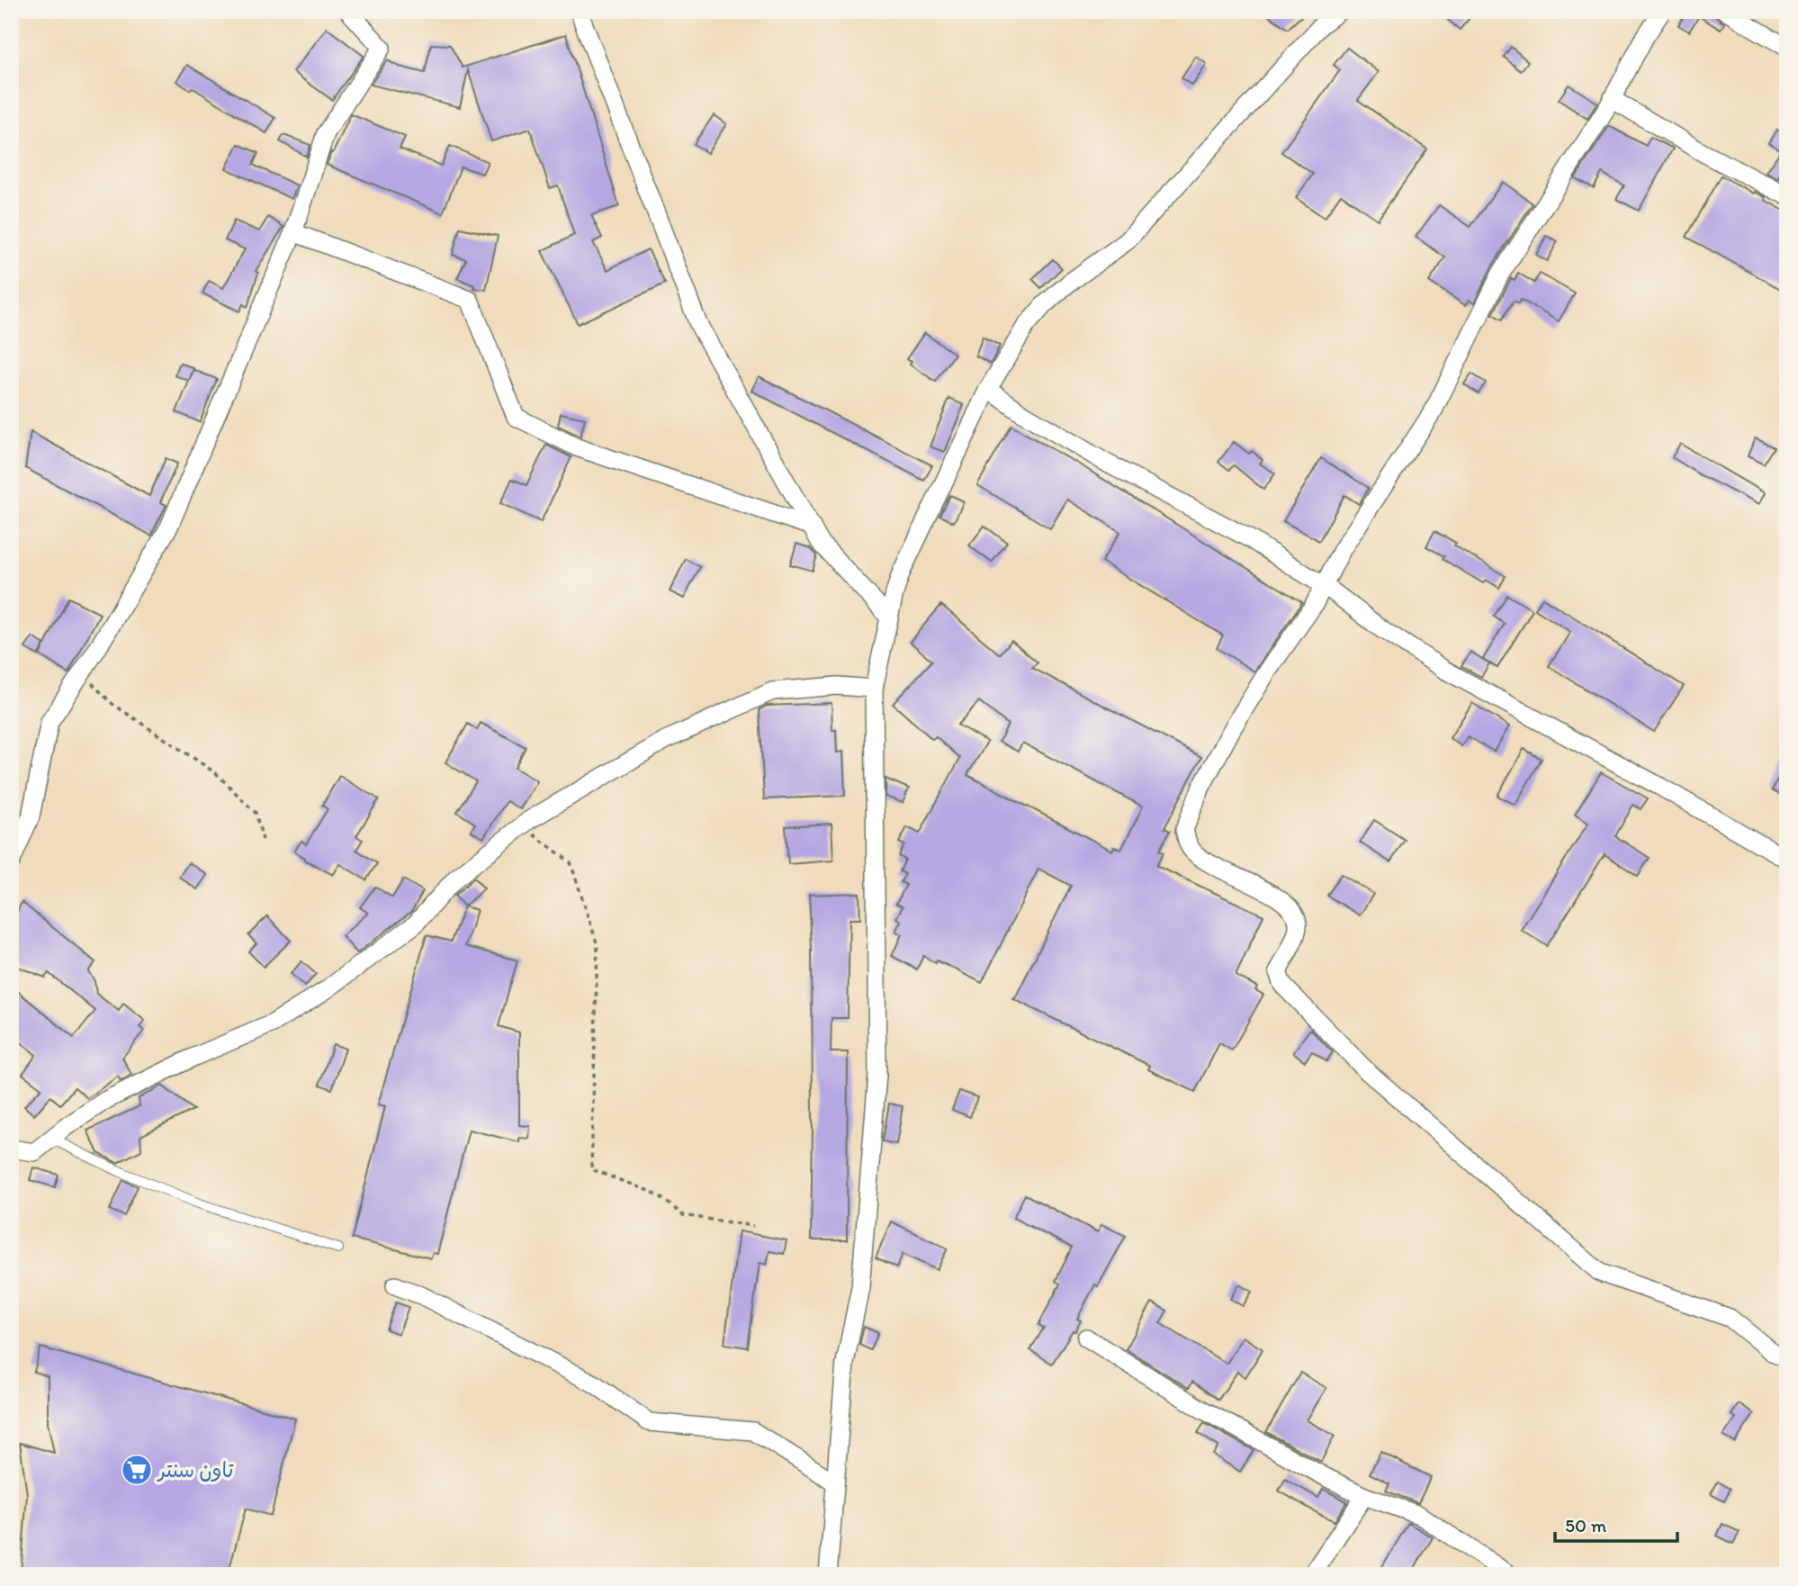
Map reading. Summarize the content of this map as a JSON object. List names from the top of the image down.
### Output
{
  "places": {
    "supermarket": ["تاون سنتر"]
  },
  "scale_bar": "50 m"
}
